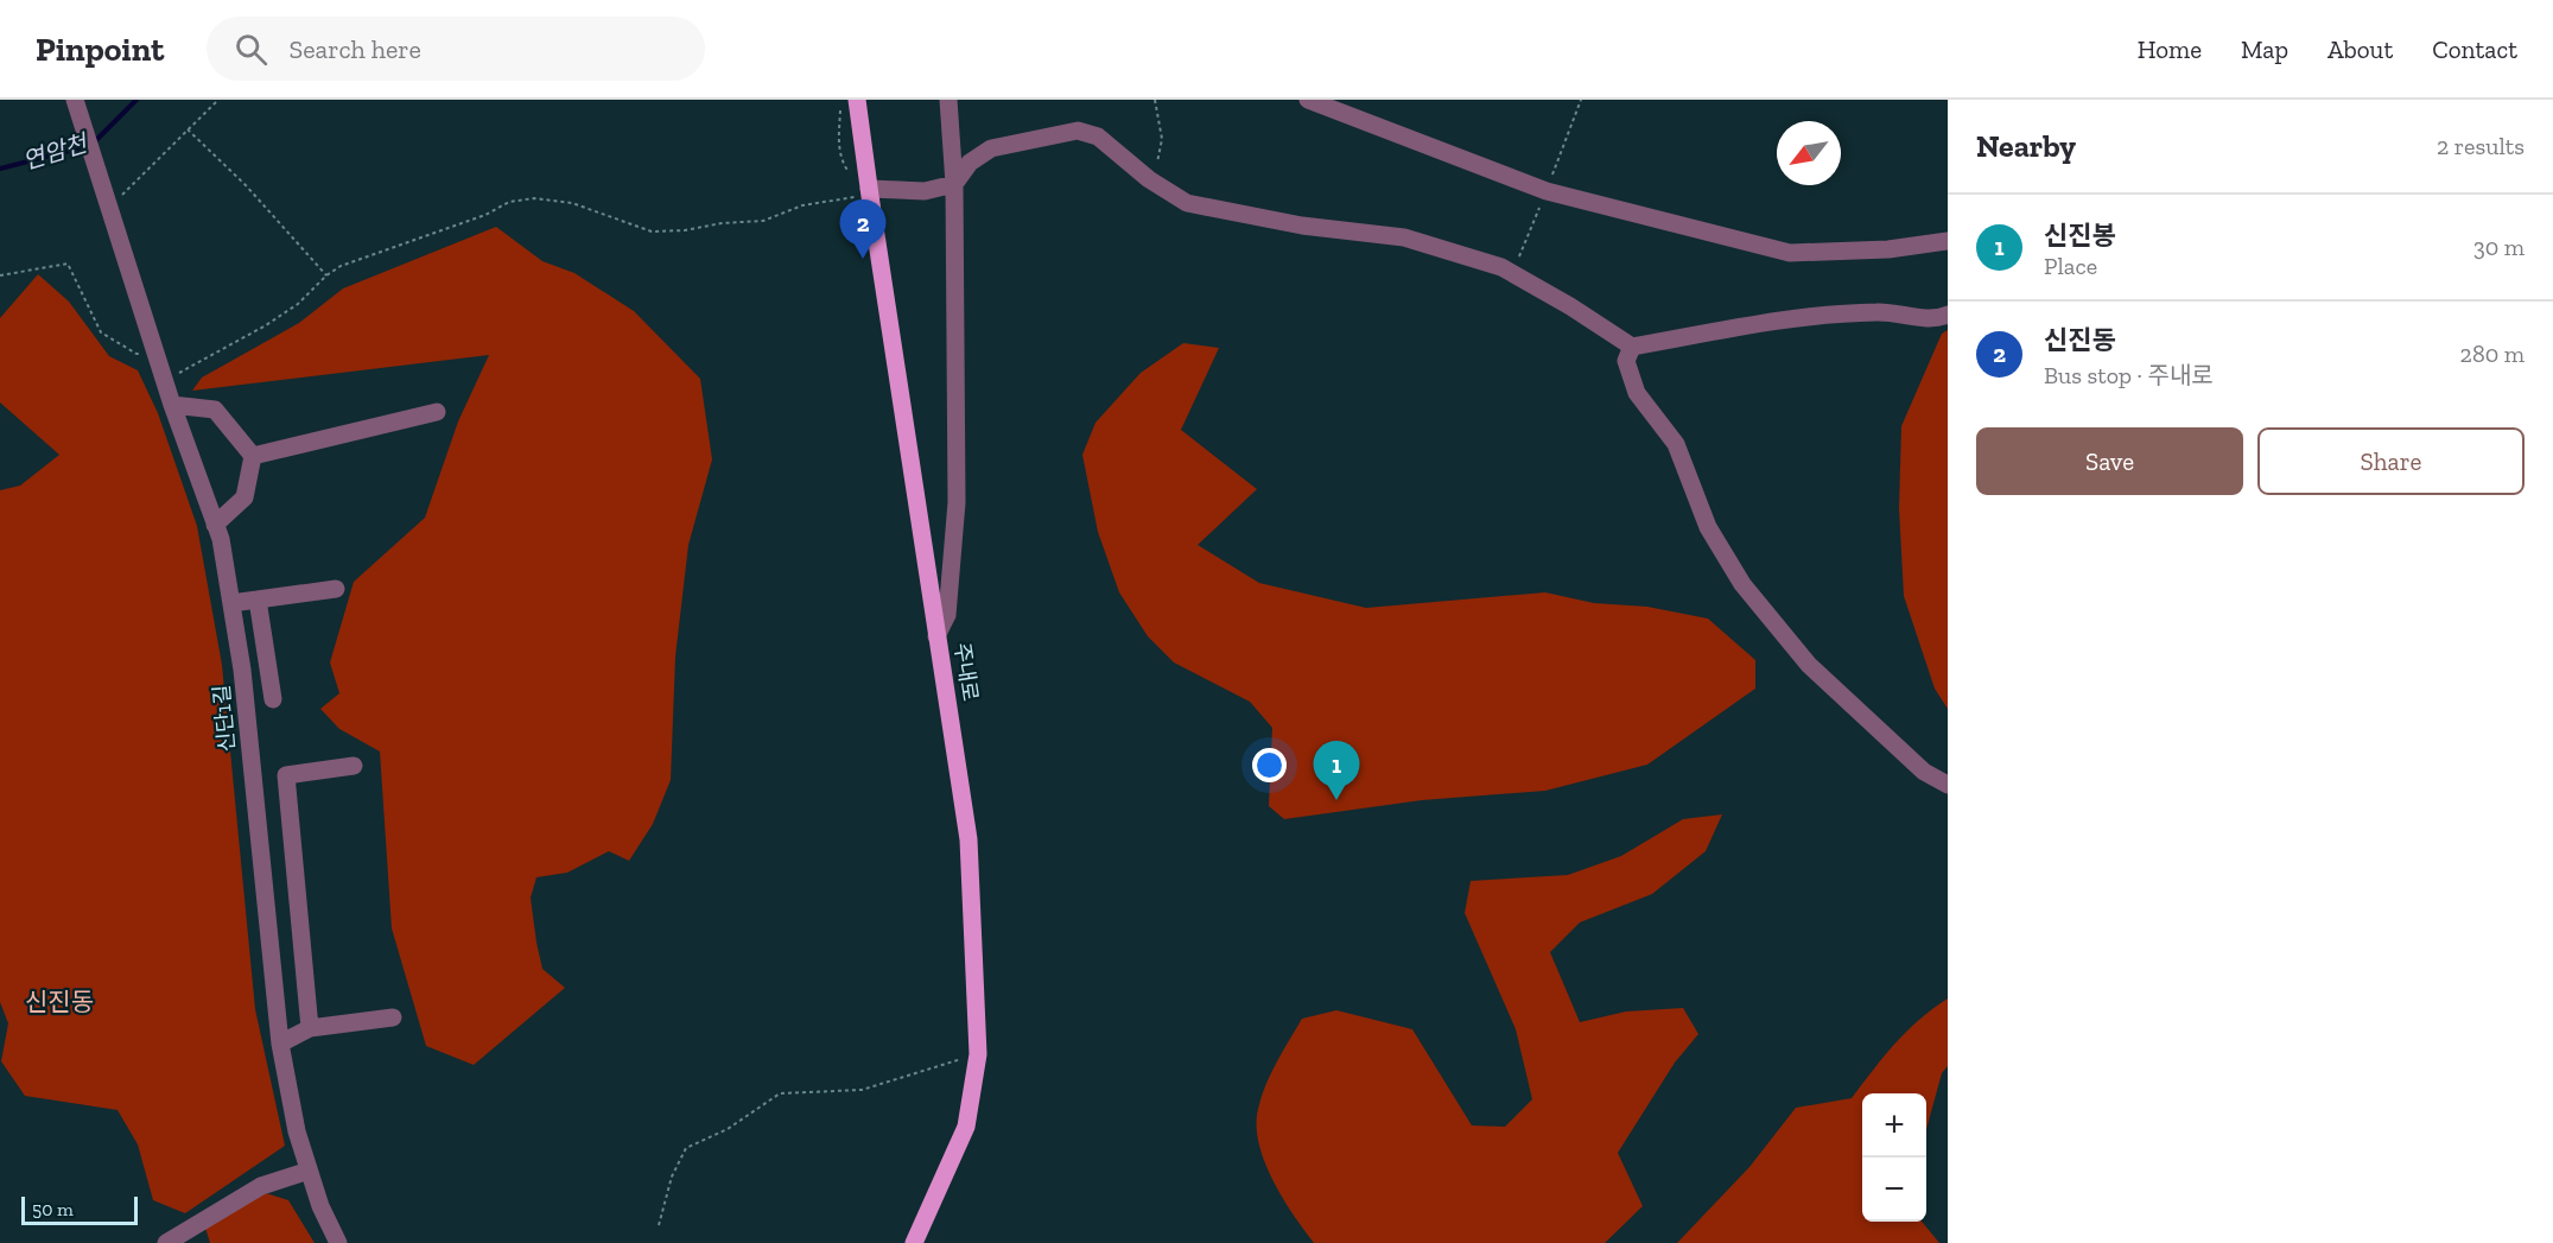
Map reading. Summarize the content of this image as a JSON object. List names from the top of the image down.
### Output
{
  "streets": {
    "main road": ["주내로"],
    "street": ["신단1길"]
  },
  "districts": ["신진동"],
  "water": ["연암천"],
  "scale_bar": "50 m",
  "north": "bottom left",
  "page": {
    "header": "Pinpoint",
    "search": "Search here",
    "nav": [
      "Home",
      "Map",
      "About",
      "Contact"
    ],
    "heading": ["Nearby", "2 results"],
    "list": [
      {
        "mark": "1",
        "name": "신진봉",
        "note": "Place",
        "value": "30 m"
      },
      {
        "mark": "2",
        "name": "신진동",
        "note": "Bus stop · 주내로",
        "value": "280 m"
      }
    ],
    "pins": ["2", "1"],
    "buttons": ["Save", "Share"],
    "map_buttons": ["+", "−"],
    "scale": "50 m"
  }
}
